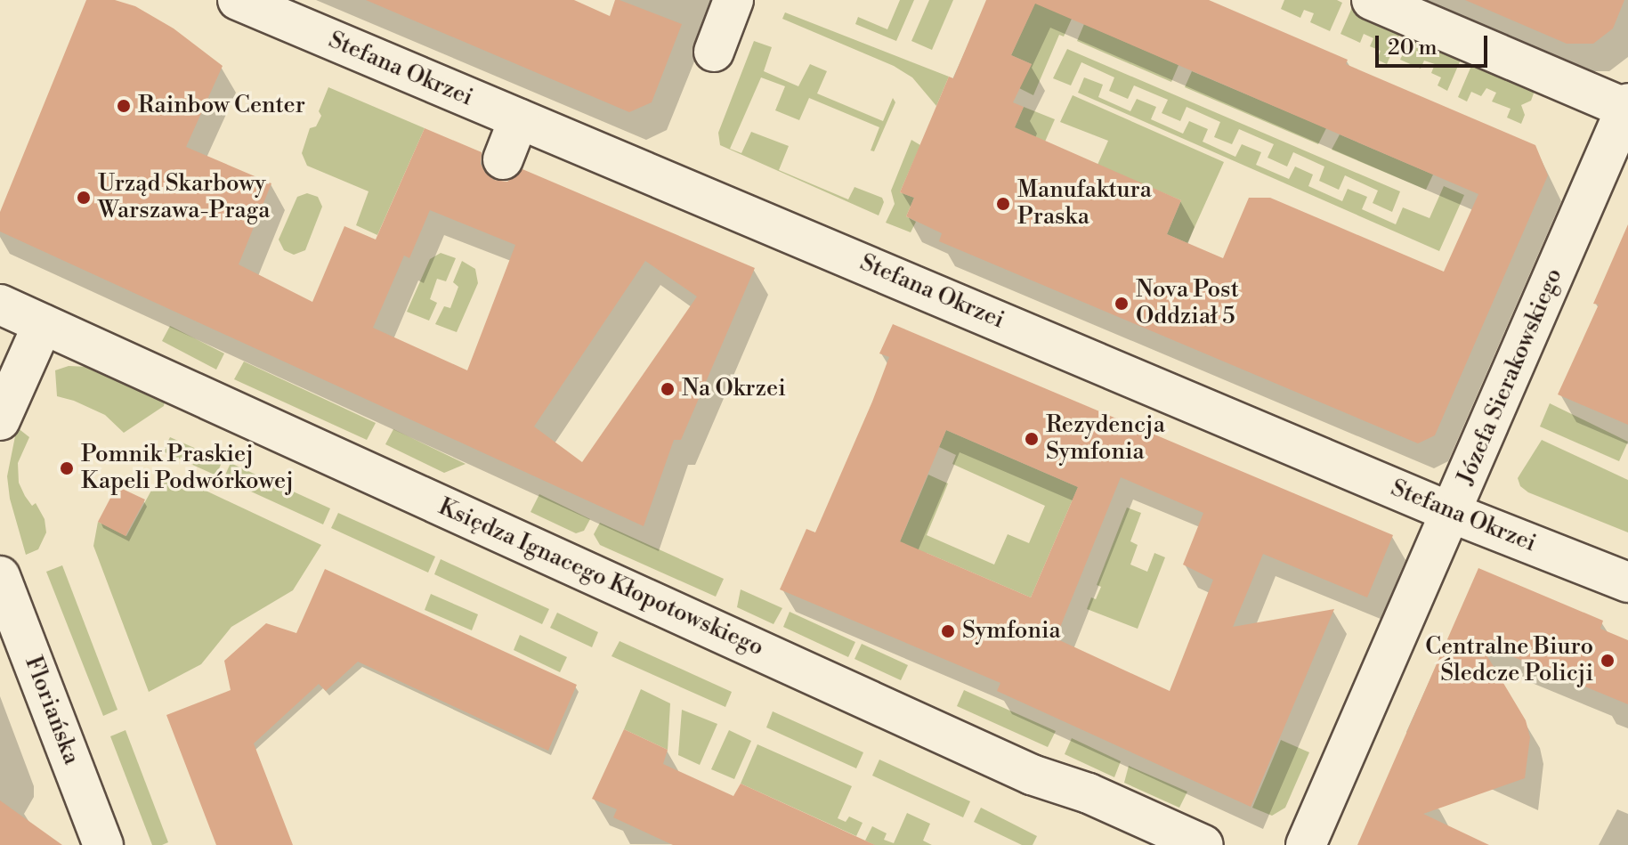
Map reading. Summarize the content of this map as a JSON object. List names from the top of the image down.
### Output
{
  "streets": {
    "street": [
      "Stefana Okrzei",
      "Józefa Sierakowskiego",
      "Księdza Ignacego Kłopotowskiego",
      "Floriańska"
    ]
  },
  "crossings": [
    ["Stefana Okrzei", "Józefa Sierakowskiego"]
  ],
  "places": [
    "Rainbow Center",
    "Urząd Skarbowy Warszawa-Praga",
    "Manufaktura Praska",
    "Nova Post Oddział 5",
    "Na Okrzei",
    "Rezydencja Symfonia",
    "Pomnik Praskiej Kapeli Podwórkowej",
    "Symfonia",
    "Centralne Biuro Śledcze Policji"
  ],
  "scale_bar": "20 m"
}
